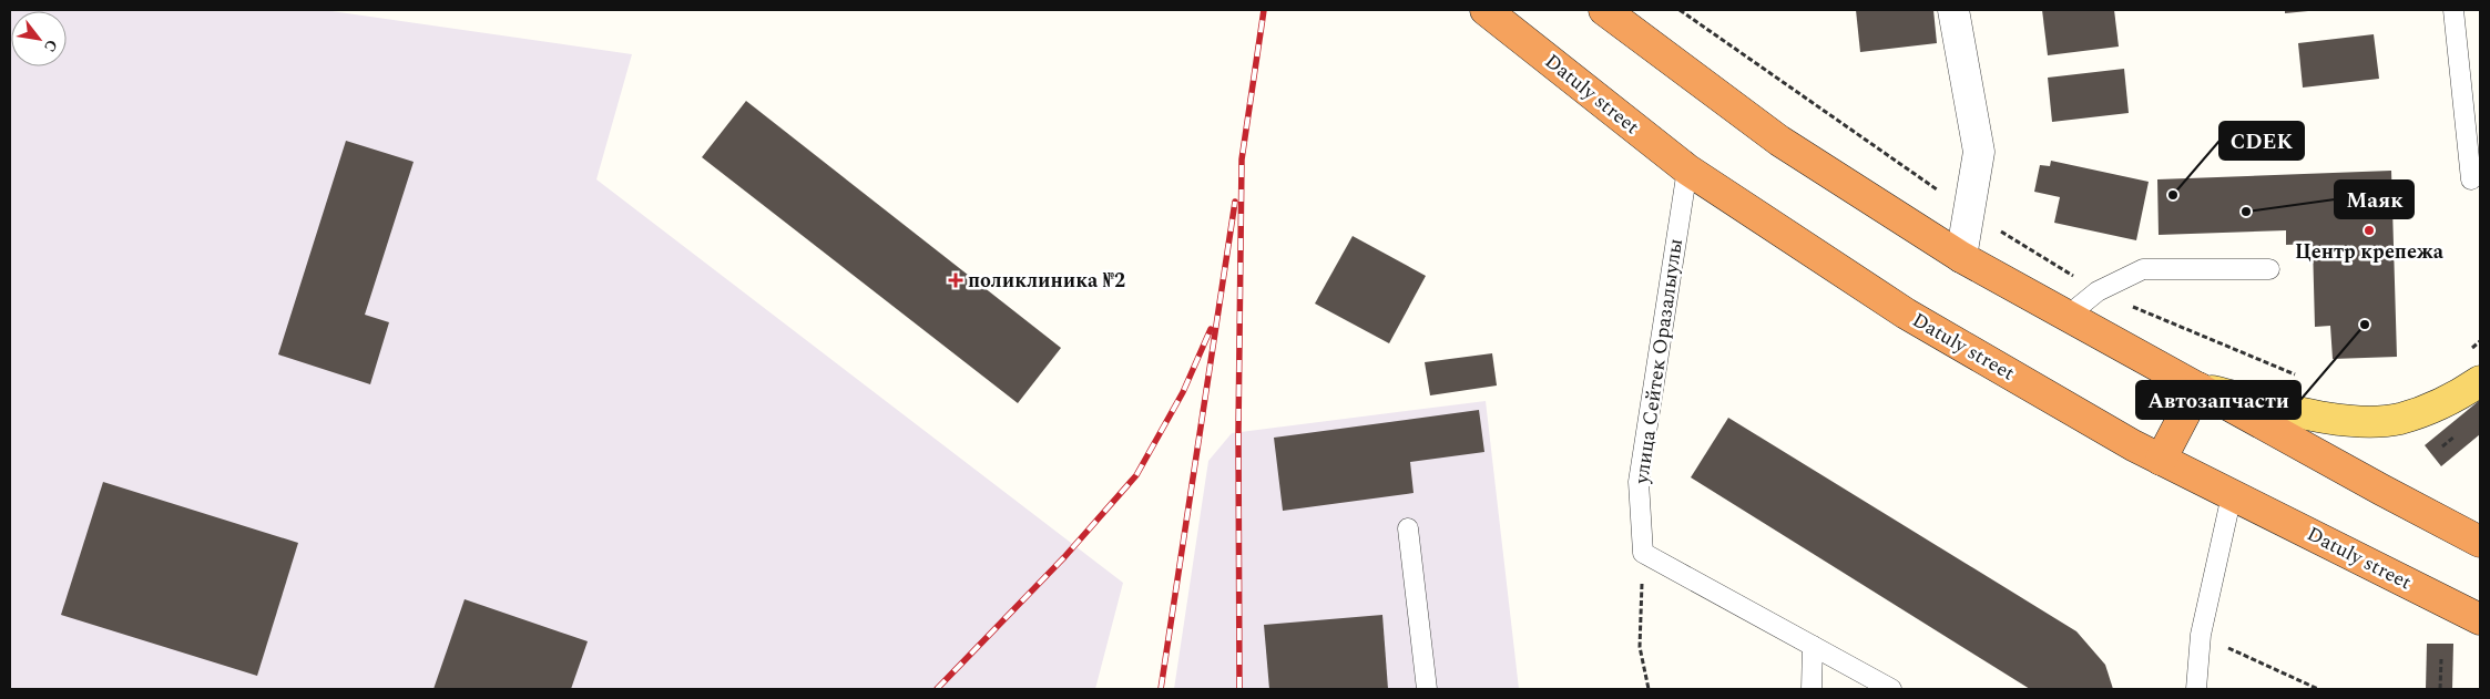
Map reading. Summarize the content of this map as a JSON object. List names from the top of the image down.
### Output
{
  "streets": {
    "highway": ["Datuly street"],
    "lane": ["улица Сейтек Оразалыулы"]
  },
  "crossings": [
    ["Datuly street", "улица Сейтек Оразалыулы"]
  ],
  "places": {
    "other": [
      "CDEK",
      "Маяк",
      "Центр крепежа",
      "Автозапчасти"
    ],
    "health": ["поликлиника №2"]
  },
  "north": "bottom right"
}
